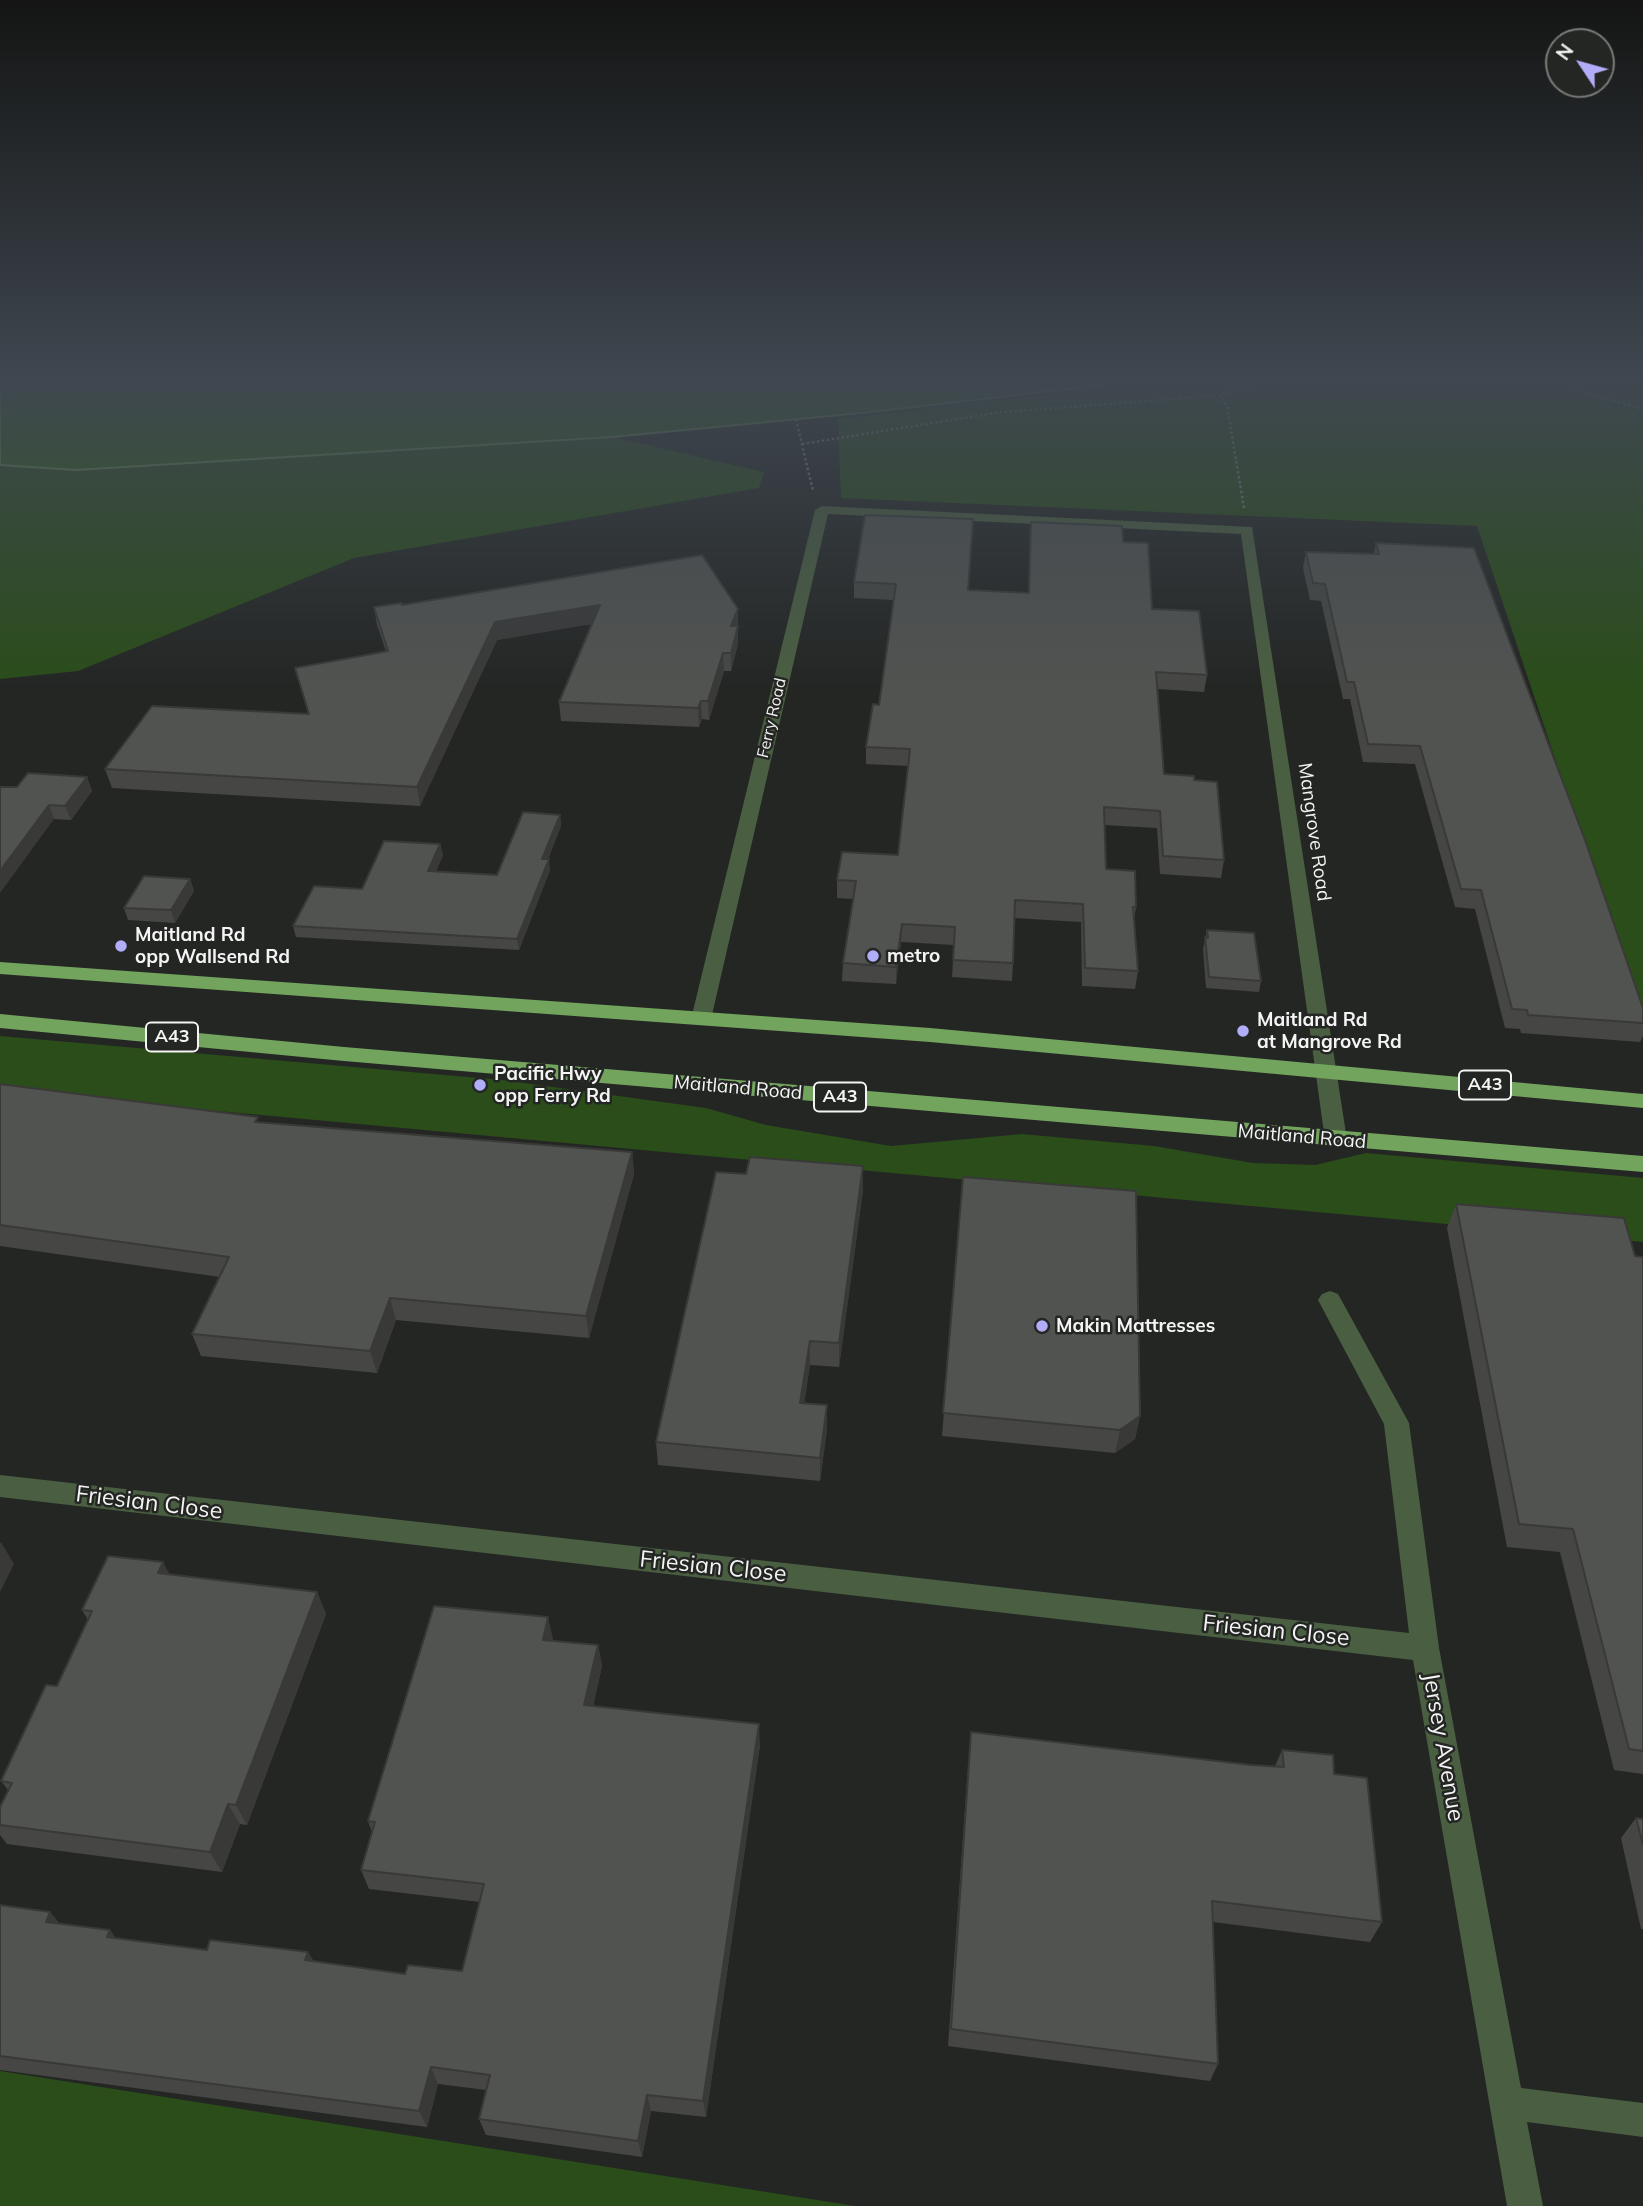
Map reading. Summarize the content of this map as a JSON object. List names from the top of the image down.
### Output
{
  "streets": {
    "highway": ["A43", "Maitland Road"],
    "street": [
      "Ferry Road",
      "Mangrove Road",
      "Friesian Close",
      "Jersey Avenue"
    ]
  },
  "crossings": [
    ["Ferry Road", "A43"],
    ["Mangrove Road", "A43"],
    ["Mangrove Road", "Maitland Road"],
    ["Friesian Close", "Jersey Avenue"]
  ],
  "places": [
    "Maitland Rd opp Wallsend Rd",
    "metro",
    "Maitland Rd at Mangrove Rd",
    "Pacific Hwy opp Ferry Rd",
    "Makin Mattresses"
  ],
  "north": "top left"
}
